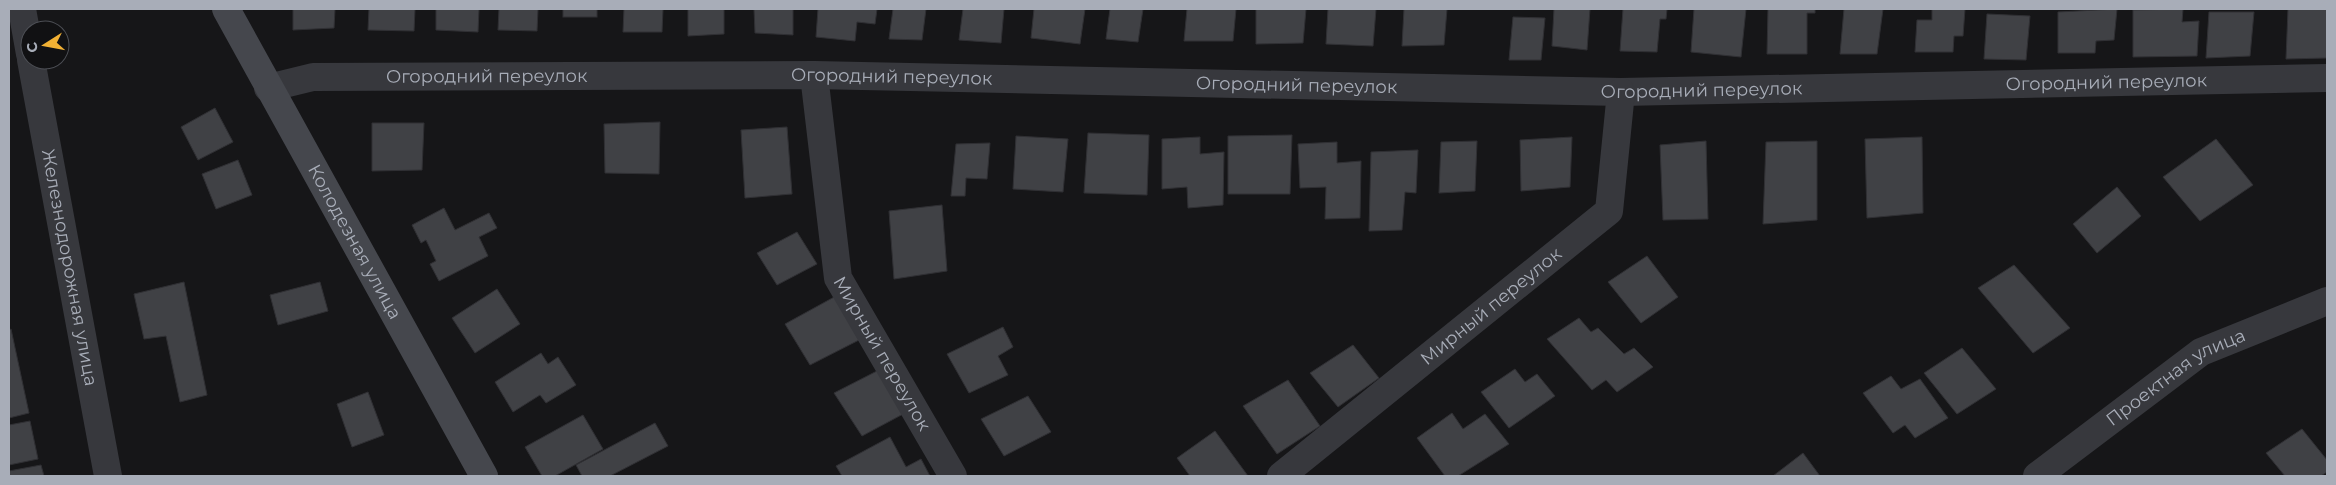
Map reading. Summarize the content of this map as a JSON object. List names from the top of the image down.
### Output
{
  "streets": {
    "main road": ["Колодезная улица"],
    "street": [
      "Огородний переулок",
      "Железнодорожная улица",
      "Мирный переулок",
      "Проектная улица"
    ]
  },
  "crossings": [
    ["Огородний переулок", "Колодезная улица"],
    ["Огородний переулок", "Мирный переулок"]
  ],
  "north": "left"
}
